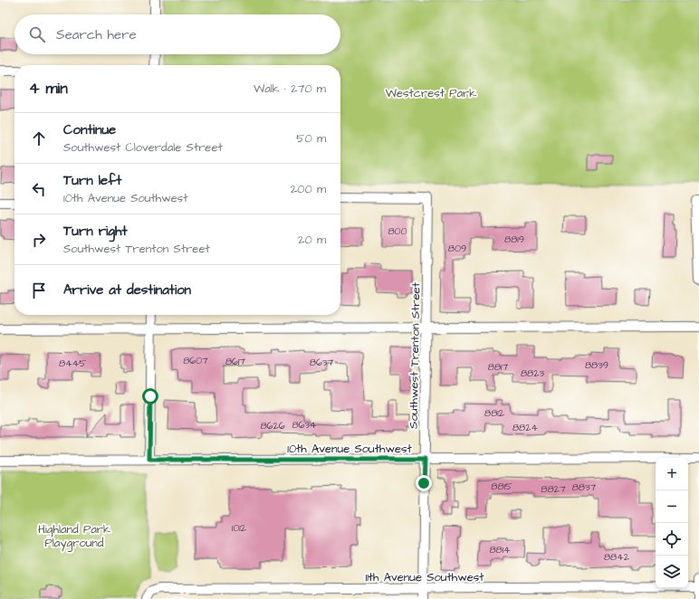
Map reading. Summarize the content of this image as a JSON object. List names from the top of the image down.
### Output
{
  "streets": {
    "street": ["Southwest Trenton Street", "10th Avenue Southwest", "11th Avenue Southwest"]
  },
  "crossings": [
    ["Southwest Trenton Street", "10th Avenue Southwest"],
    ["Southwest Trenton Street", "11th Avenue Southwest"]
  ],
  "parks": ["Westcrest Park", "Highland Park Playground"],
  "house_numbers": [
    "800",
    "8819",
    "809",
    "8607",
    "8617",
    "8637",
    "8445",
    "8839",
    "8817",
    "8823",
    "8812",
    "8634",
    "8626",
    "8824",
    "8815",
    "8837",
    "8827",
    "1012",
    "8814",
    "8842"
  ],
  "page": {
    "search": "Search here",
    "heading": ["4 min", "Walk · 270 m"],
    "list": [
      ["Continue", "Southwest Cloverdale Street", "50 m"],
      ["Turn left", "10th Avenue Southwest", "200 m"],
      ["Turn right", "Southwest Trenton Street", "20 m"],
      "Arrive at destination"
    ],
    "map_buttons": ["+", "−"]
  }
}
